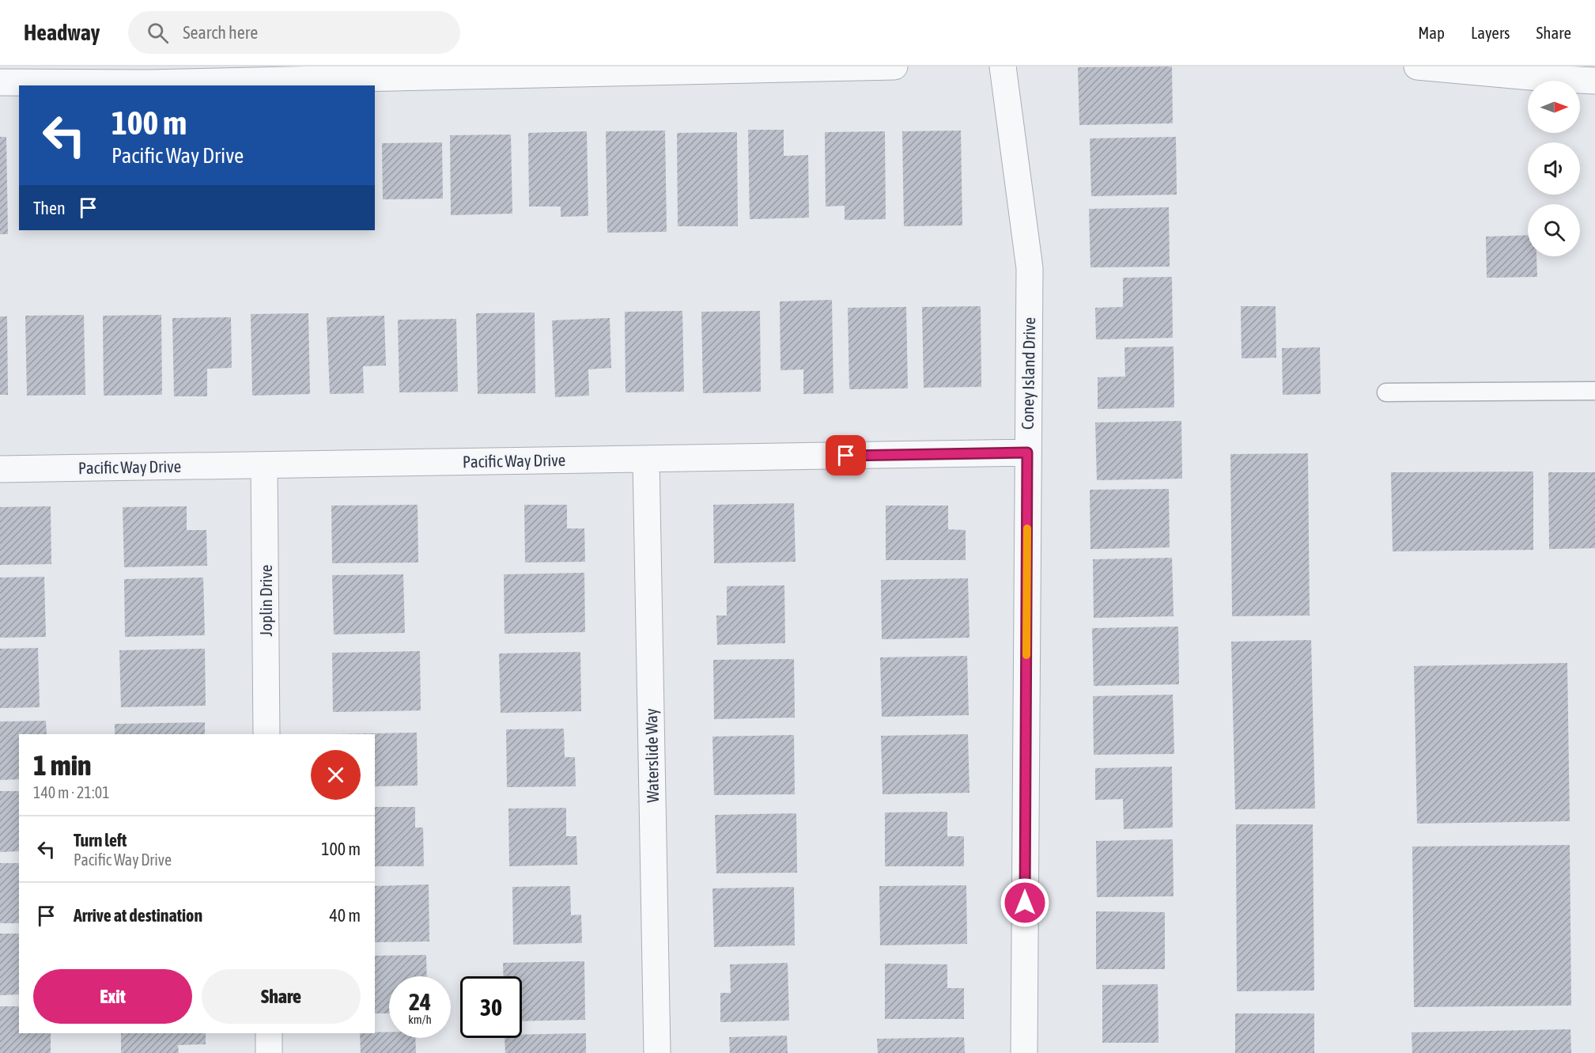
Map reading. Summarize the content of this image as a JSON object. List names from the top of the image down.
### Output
{
  "streets": {
    "street": [
      "Coney Island Drive",
      "Pacific Way Drive",
      "Joplin Drive",
      "Waterslide Way"
    ]
  },
  "crossings": [
    ["Coney Island Drive", "Pacific Way Drive"],
    ["Pacific Way Drive", "Joplin Drive"],
    ["Pacific Way Drive", "Waterslide Way"]
  ],
  "north": "right",
  "page": {
    "header": "Headway",
    "search": "Search here",
    "nav": ["Map", "Layers", "Share"],
    "turn": ["100 m", "Pacific Way Drive"],
    "then": "Then",
    "heading": ["1 min", "140 m · 21:01"],
    "list": [
      {
        "name": "Turn left",
        "note": "Pacific Way Drive",
        "value": "100 m"
      },
      {
        "name": "Arrive at destination",
        "value": "40 m"
      }
    ],
    "buttons": ["Exit", "Share"],
    "speed": "24 km/h",
    "limit": "30"
  }
}
